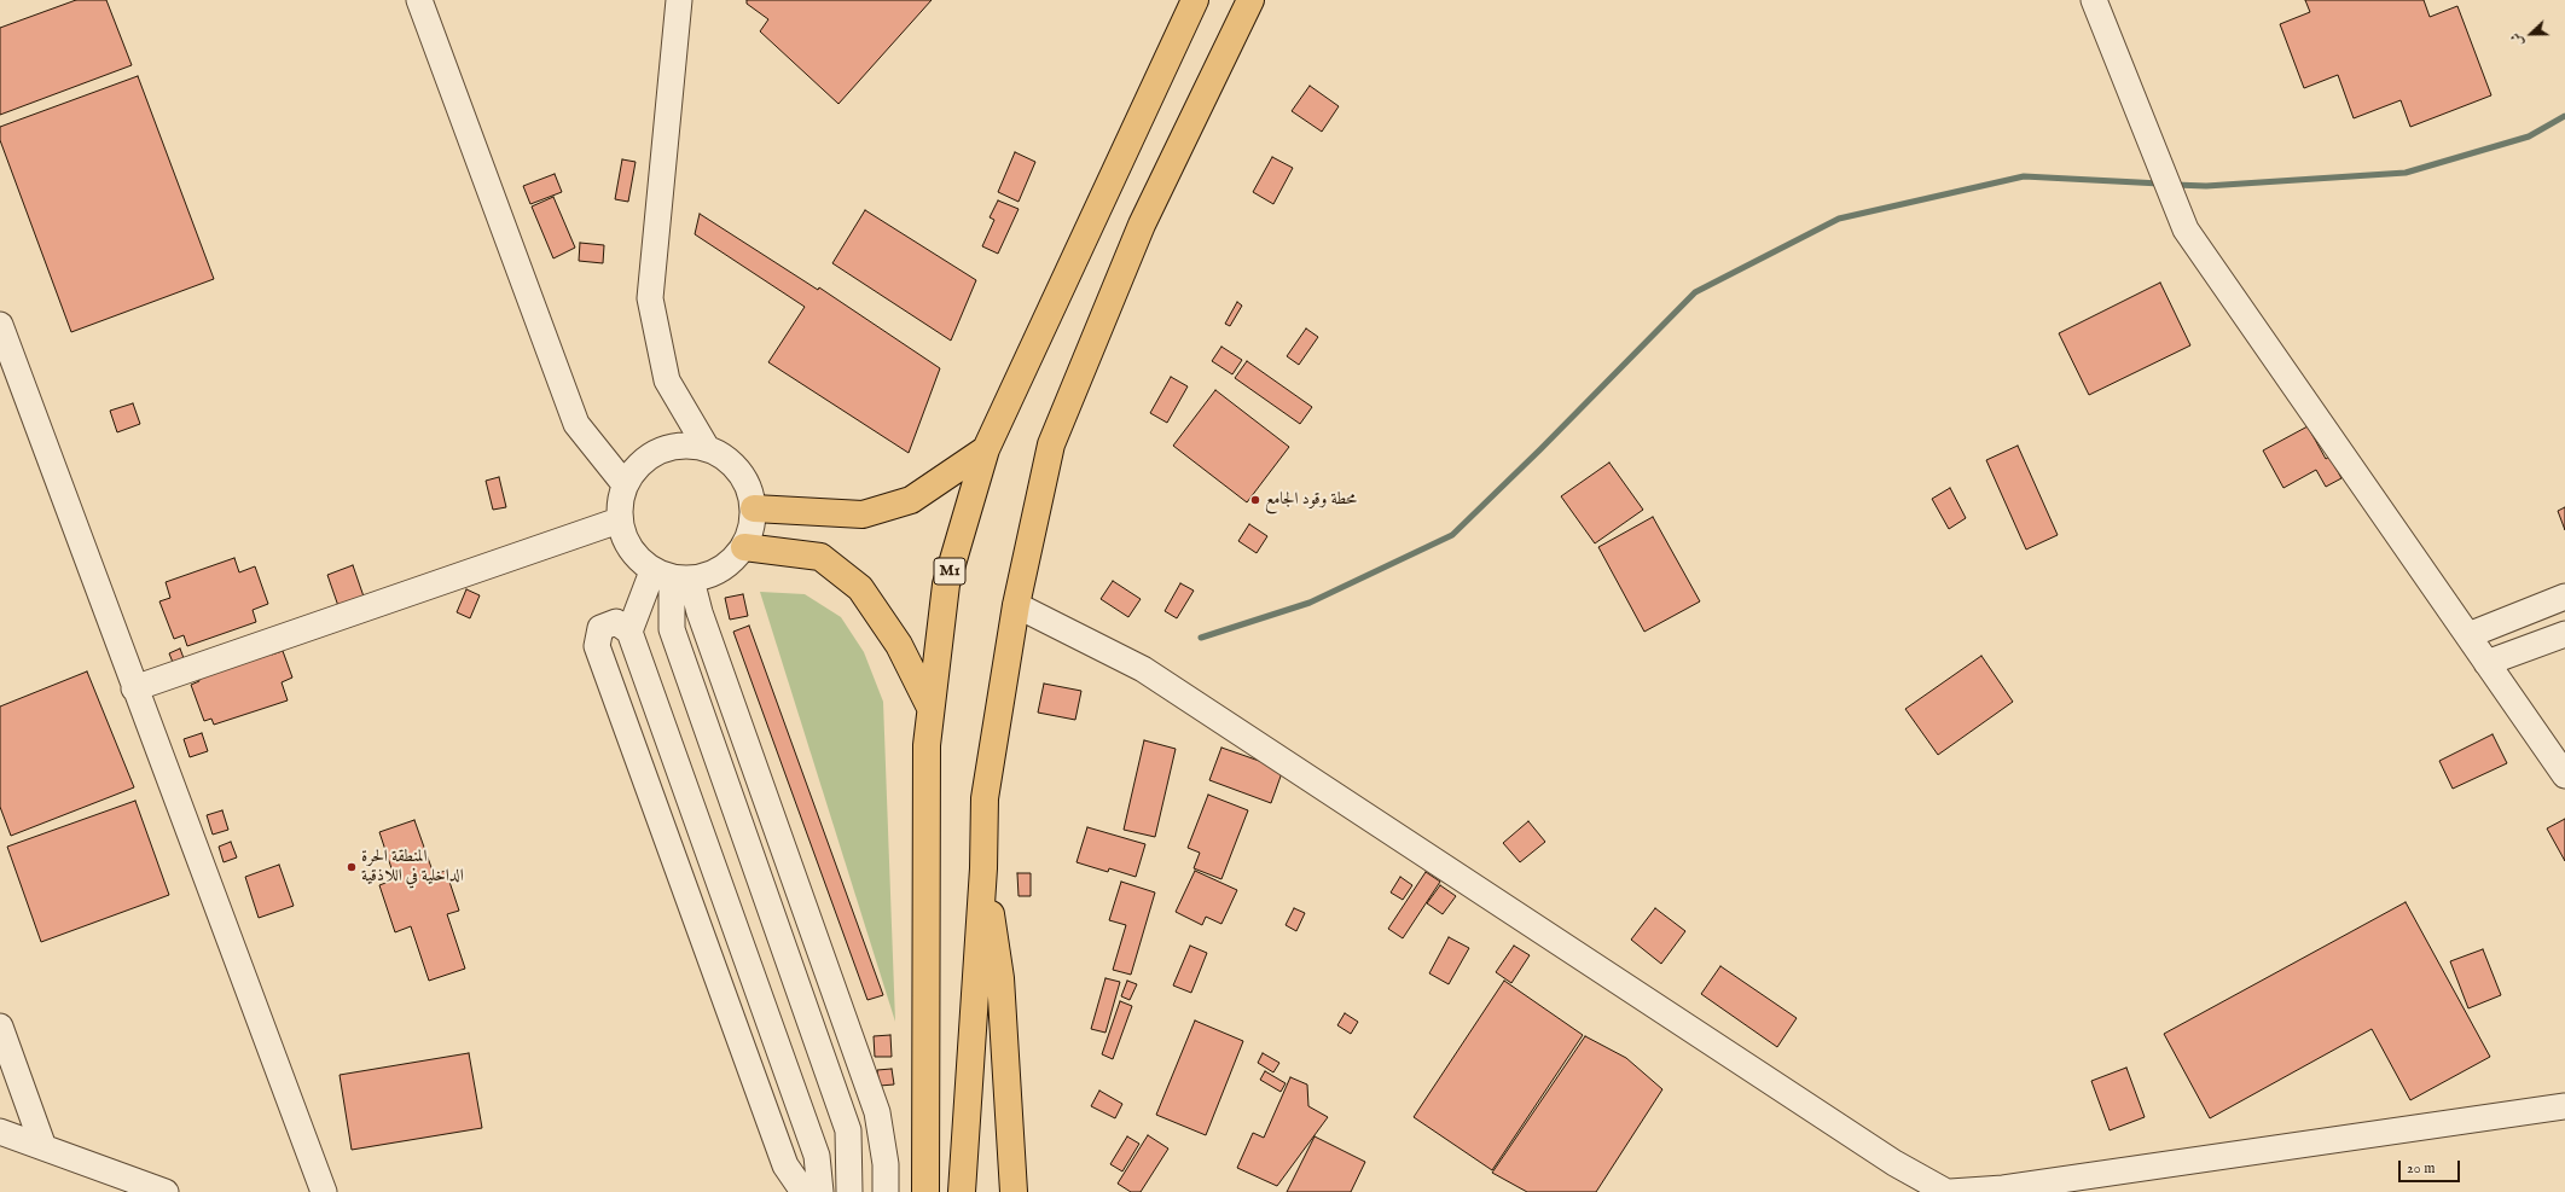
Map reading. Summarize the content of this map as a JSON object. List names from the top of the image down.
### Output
{
  "streets": {
    "highway": ["M1"]
  },
  "places": ["محطة وقود الجامع", "المنطقة الحرة الداخلية في اللاذقية"],
  "scale_bar": "20 m",
  "north": "left"
}
